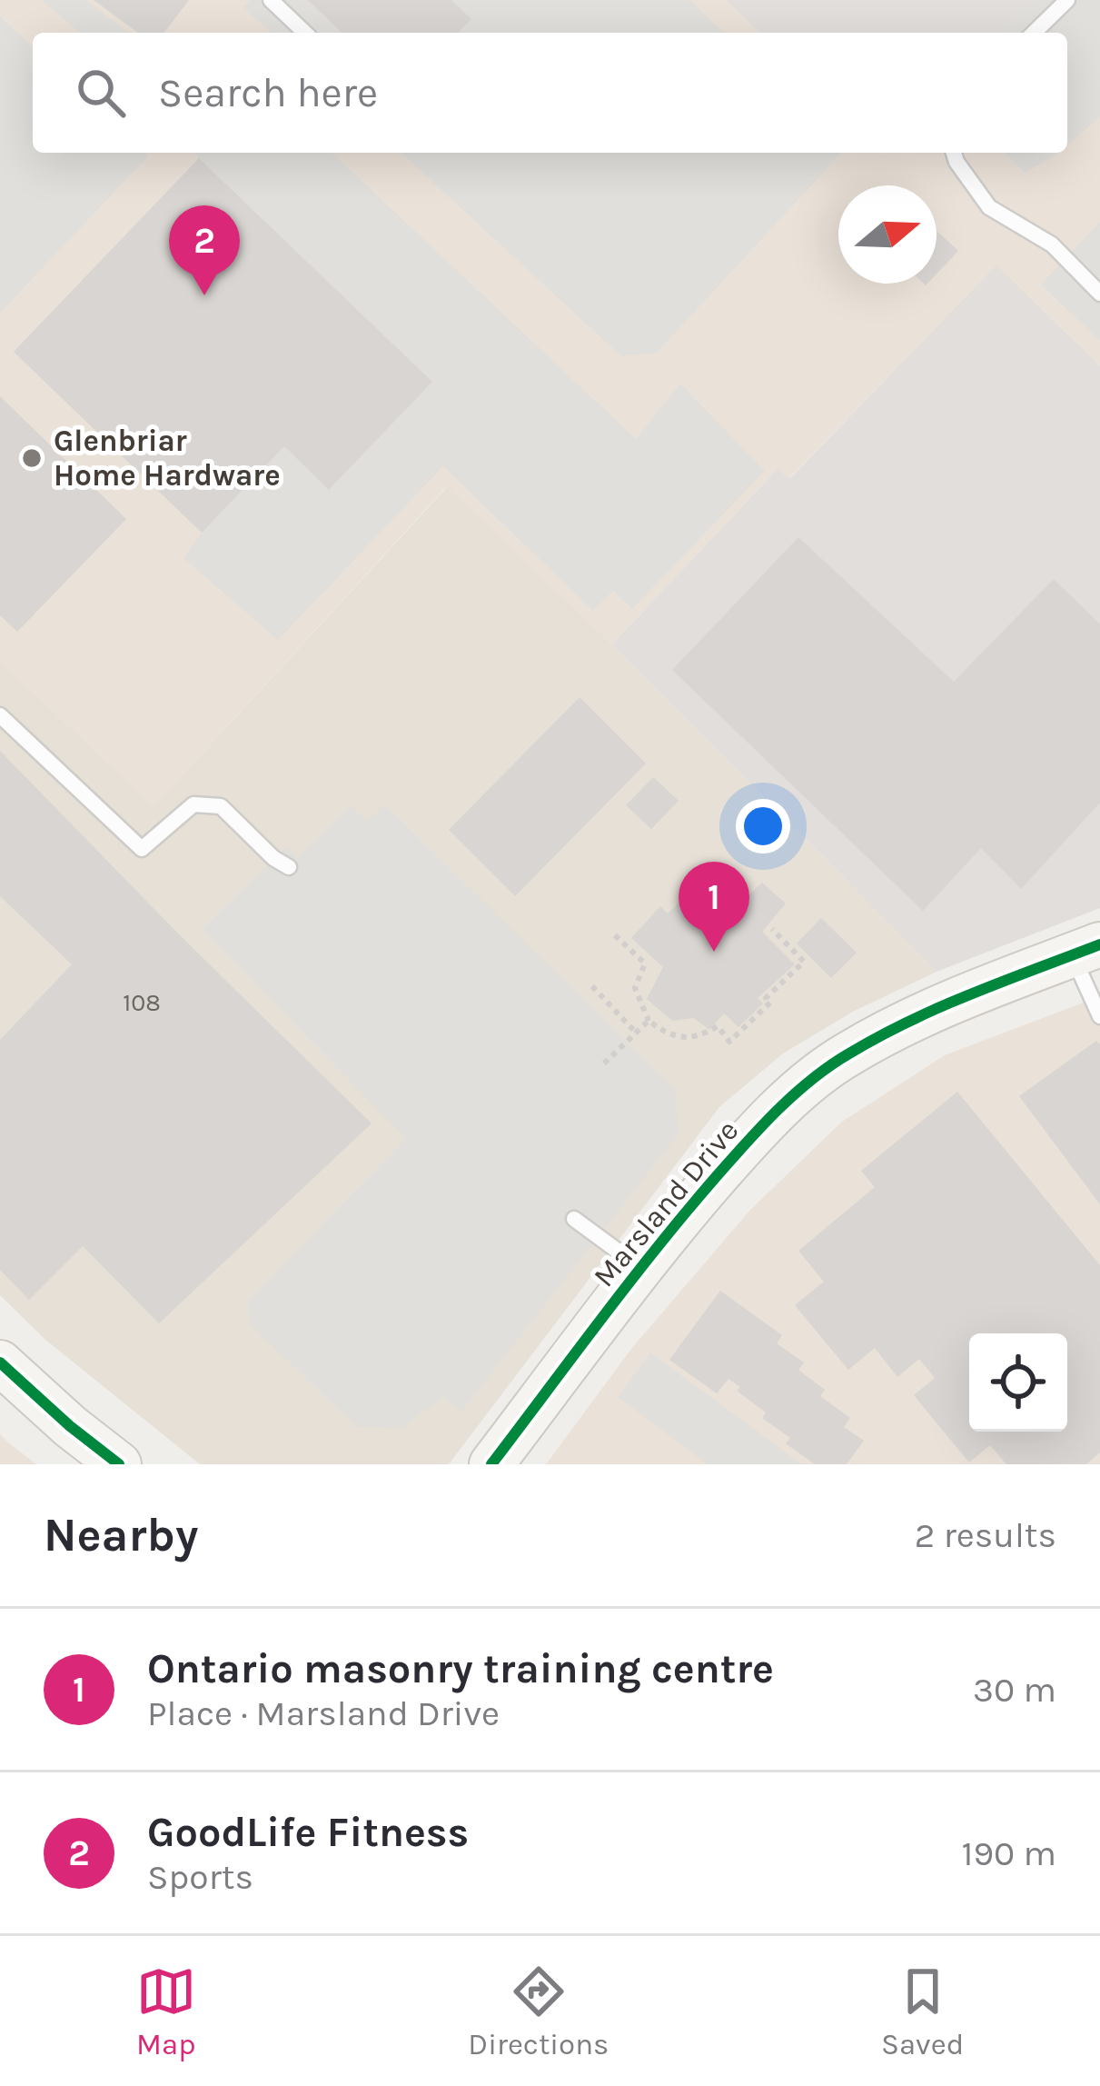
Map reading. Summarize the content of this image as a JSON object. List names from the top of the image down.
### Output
{
  "streets": {
    "street": ["Marsland Drive"]
  },
  "places": ["Glenbriar Home Hardware"],
  "house_numbers": ["108"],
  "north": "right",
  "page": {
    "search": "Search here",
    "pins": ["2", "1"],
    "heading": ["Nearby", "2 results"],
    "list": [
      {
        "mark": "1",
        "name": "Ontario masonry training centre",
        "note": "Place · Marsland Drive",
        "value": "30 m"
      },
      {
        "mark": "2",
        "name": "GoodLife Fitness",
        "note": "Sports",
        "value": "190 m"
      }
    ],
    "nav": ["Map", "Directions", "Saved"]
  }
}
